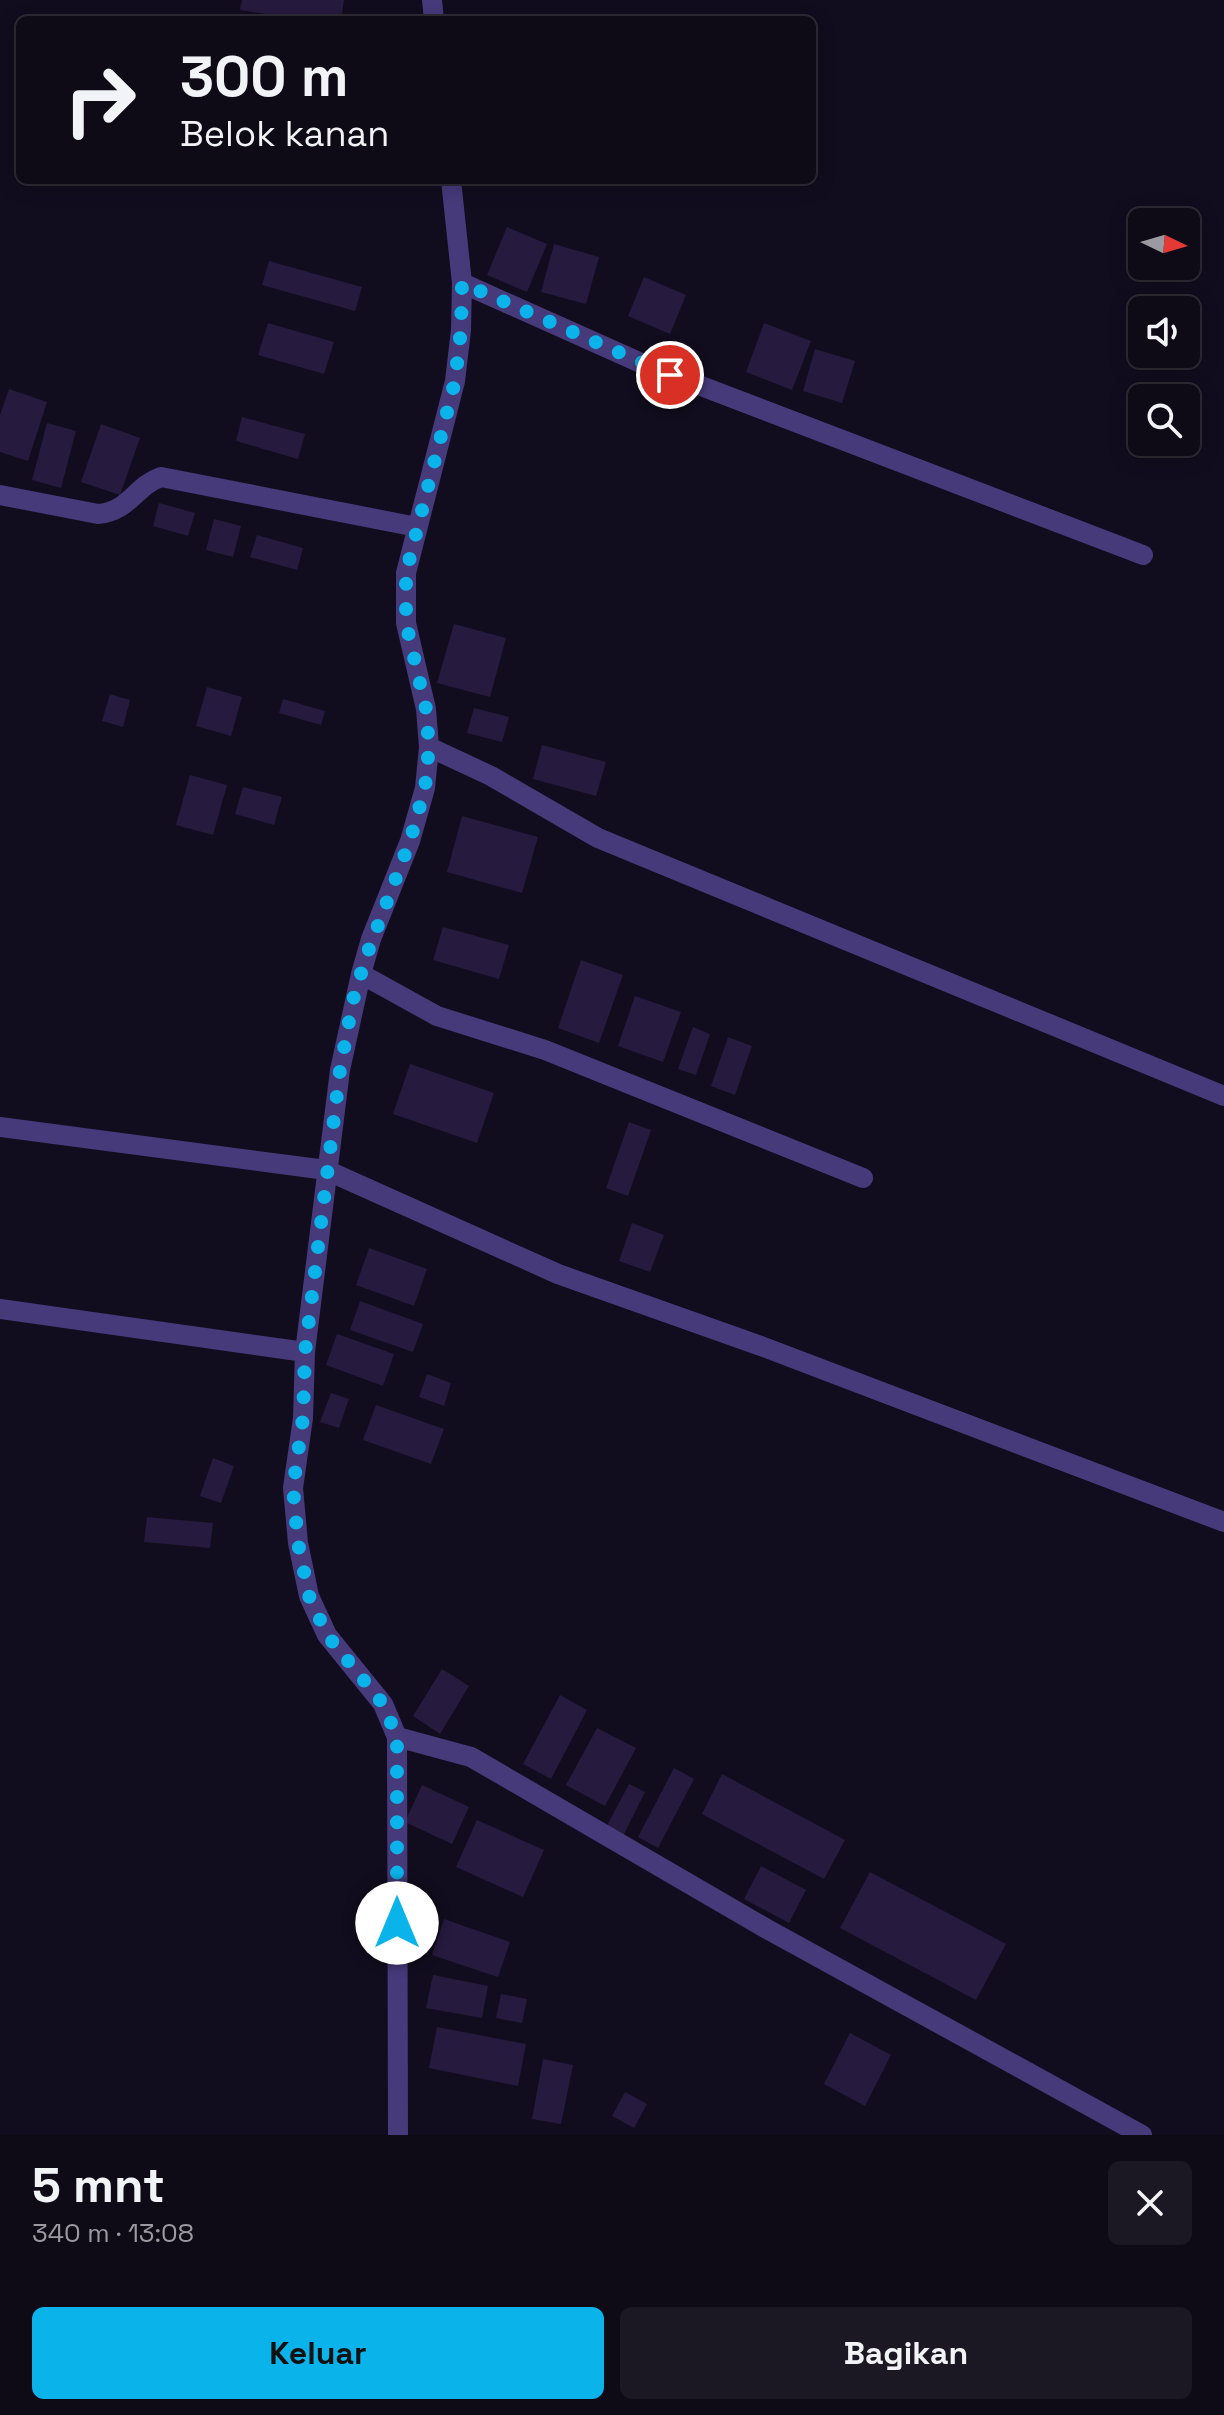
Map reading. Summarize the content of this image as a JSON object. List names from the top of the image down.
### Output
{
  "north": "right",
  "page": {
    "turn": ["300 m", "Belok kanan"],
    "heading": ["5 mnt", "340 m · 13:08"],
    "buttons": ["Keluar", "Bagikan"]
  }
}
